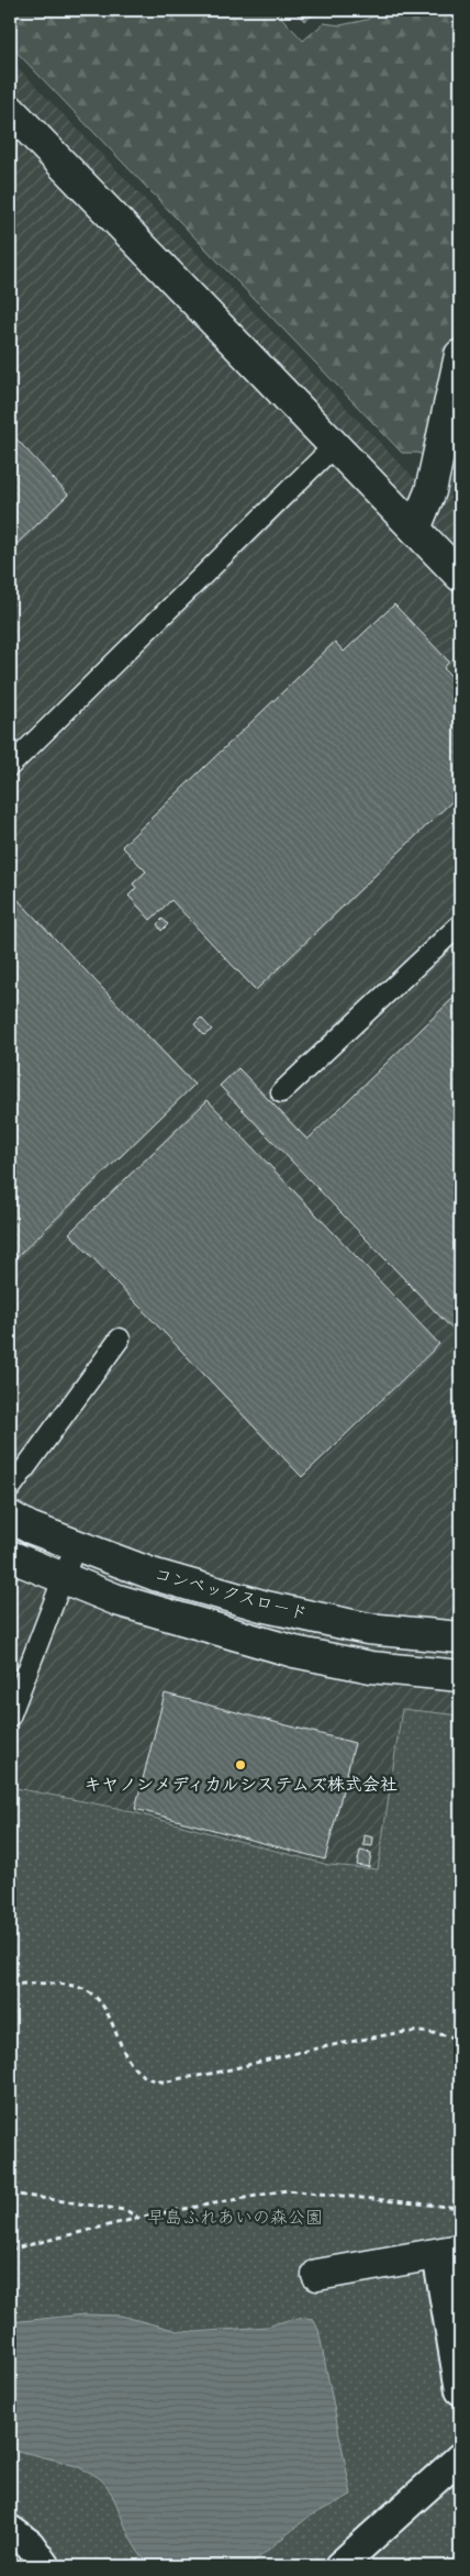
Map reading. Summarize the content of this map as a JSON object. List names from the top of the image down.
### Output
{
  "streets": {
    "street": ["コンベックスロード"]
  },
  "parks": ["早島ふれあいの森公園"],
  "places": ["キヤノンメディカルシステムズ株式会社"]
}
